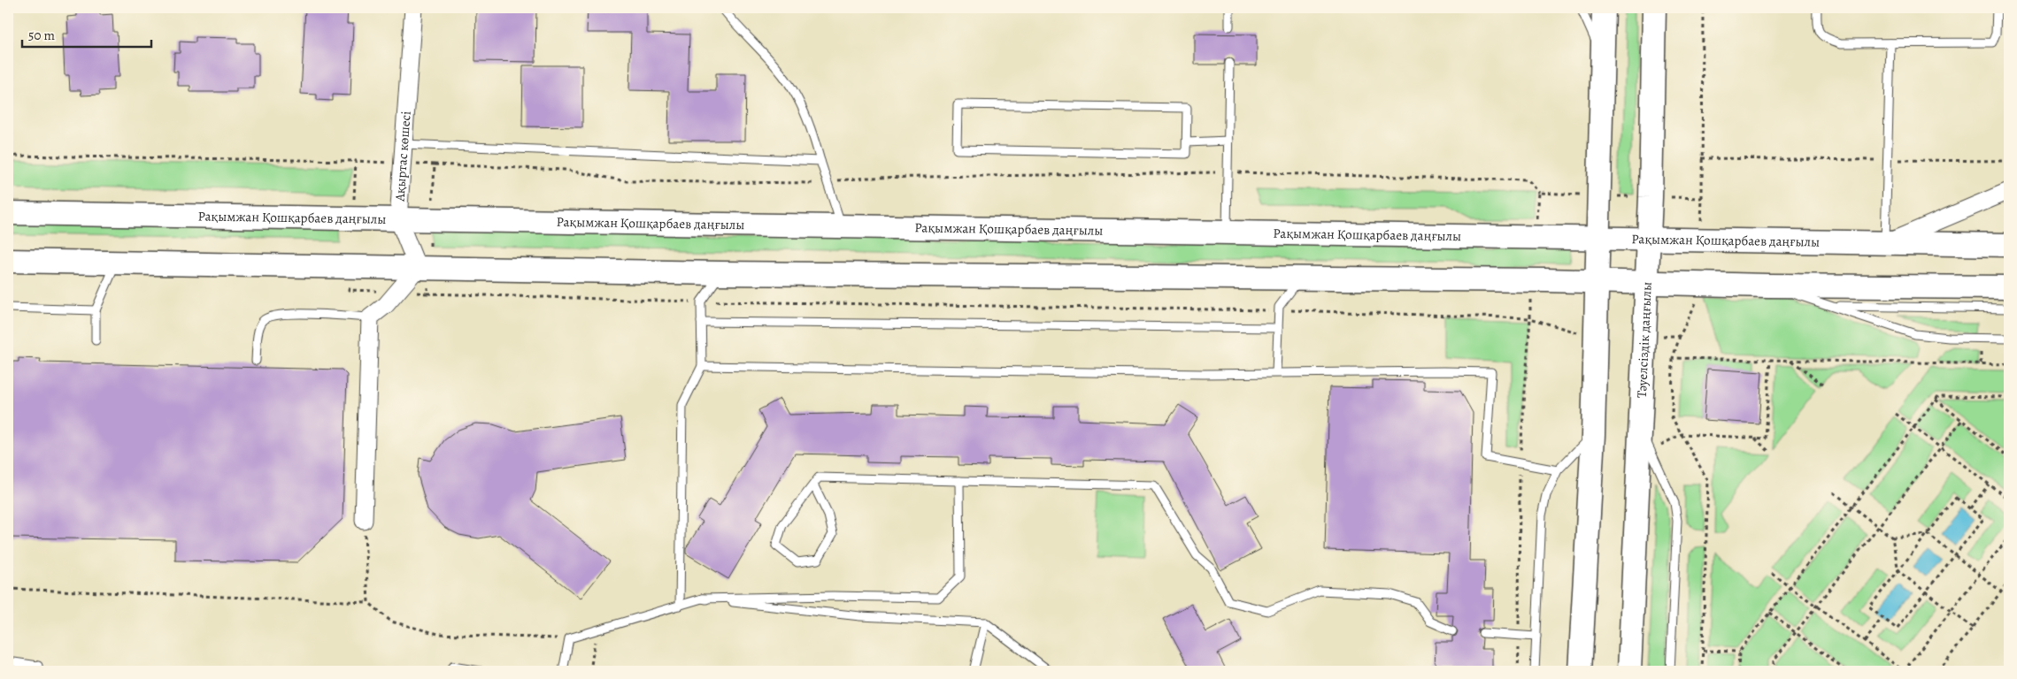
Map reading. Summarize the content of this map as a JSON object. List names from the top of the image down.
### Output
{
  "streets": {
    "main road": ["Рақымжан Қошқарбаев даңғылы", "Тәуелсіздік даңғылы"],
    "street": ["Ақыртас көшесі"]
  },
  "crossings": [
    ["Ақыртас көшесі", "Рақымжан Қошқарбаев даңғылы"],
    ["Рақымжан Қошқарбаев даңғылы", "Тәуелсіздік даңғылы"]
  ],
  "scale_bar": "50 m"
}
